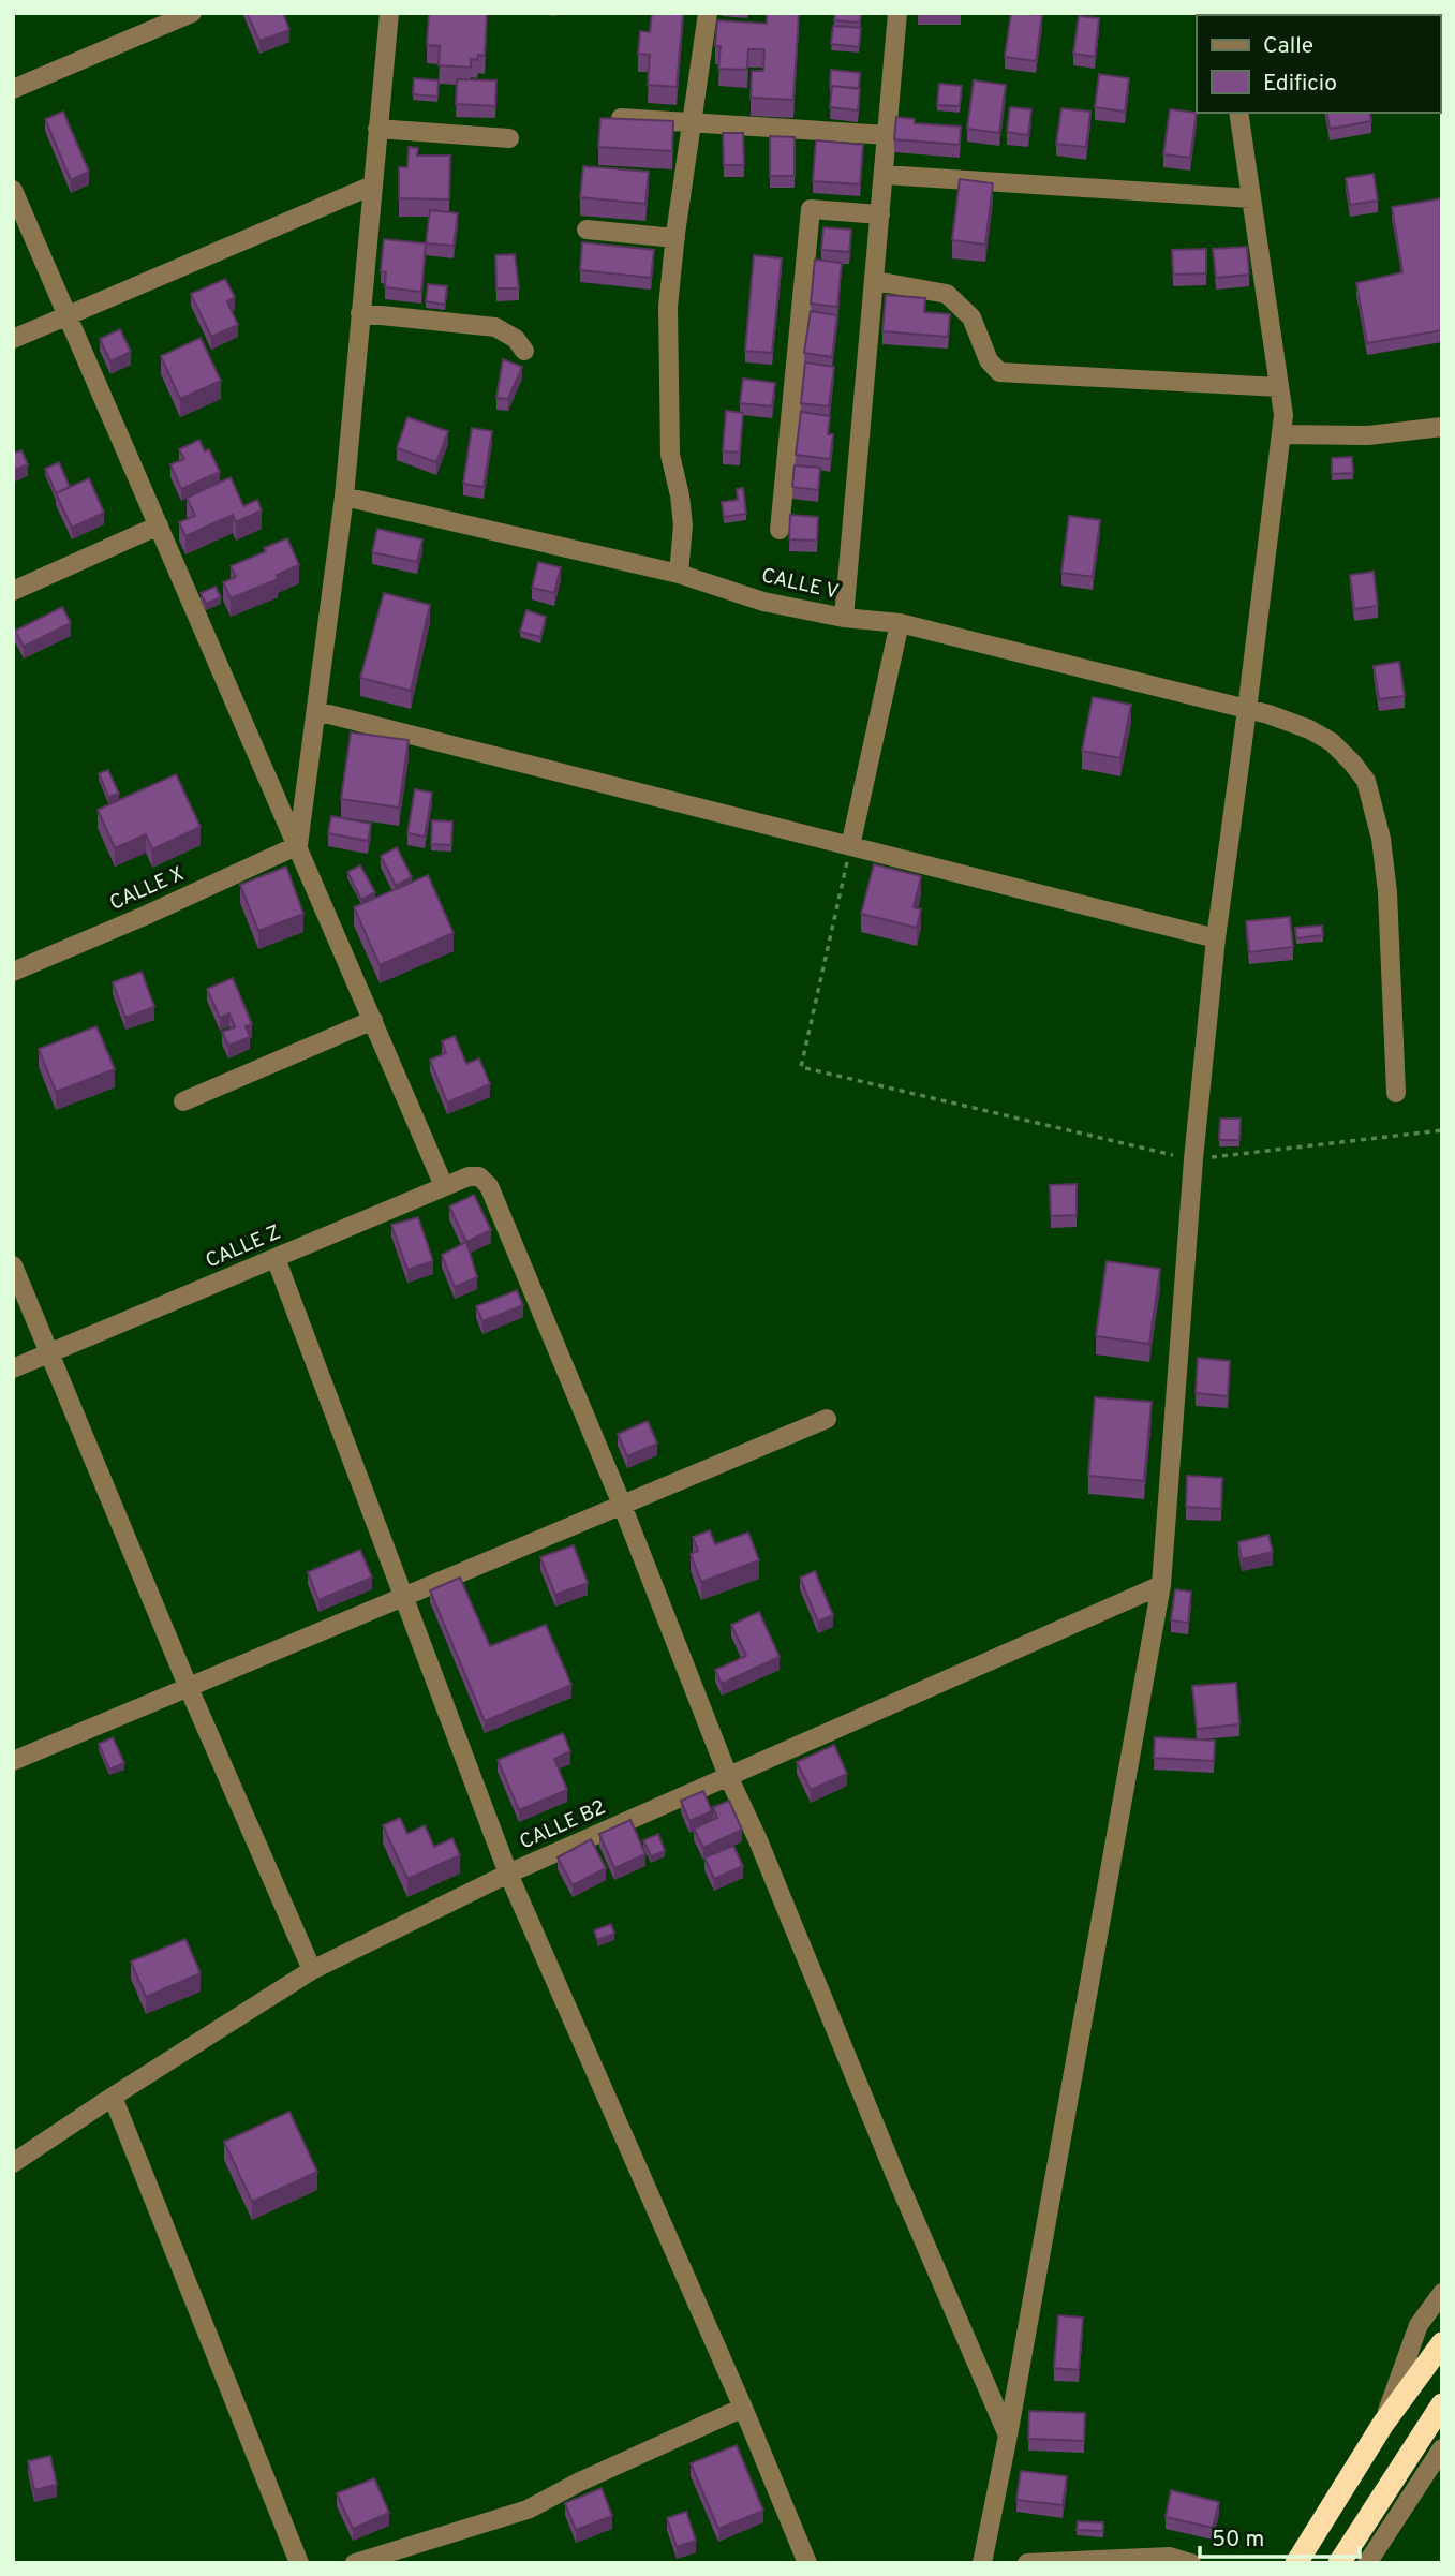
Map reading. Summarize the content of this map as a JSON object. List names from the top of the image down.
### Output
{
  "streets": {
    "street": [
      "CALLE V",
      "CALLE X",
      "CALLE Z",
      "CALLE B2"
    ]
  },
  "legend": ["Calle", "Edificio"],
  "scale_bar": "50 m"
}
